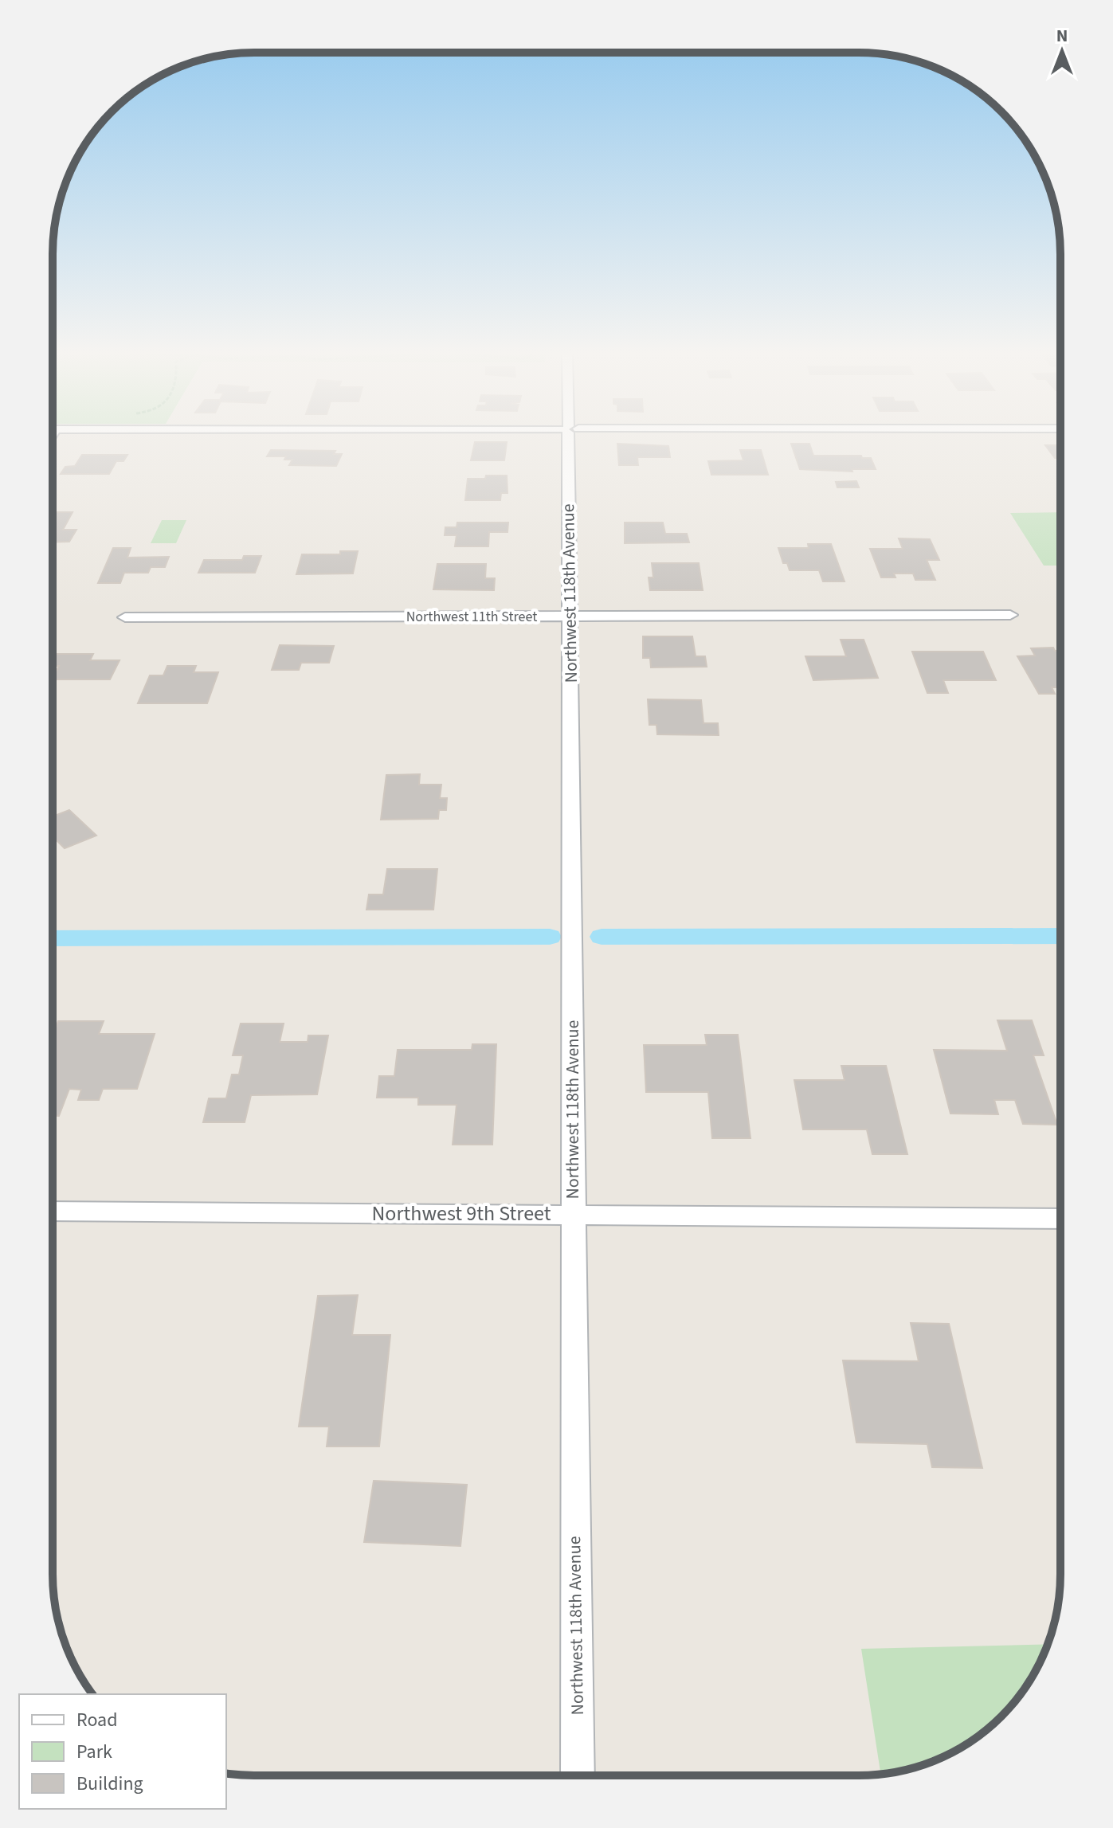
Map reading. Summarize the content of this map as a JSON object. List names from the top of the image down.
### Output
{
  "streets": {
    "street": ["Northwest 118th Avenue", "Northwest 11th Street", "Northwest 9th Street"]
  },
  "crossings": [
    ["Northwest 118th Avenue", "Northwest 11th Street"],
    ["Northwest 118th Avenue", "Northwest 9th Street"]
  ],
  "legend": ["Road", "Park", "Building"],
  "north": "top"
}
